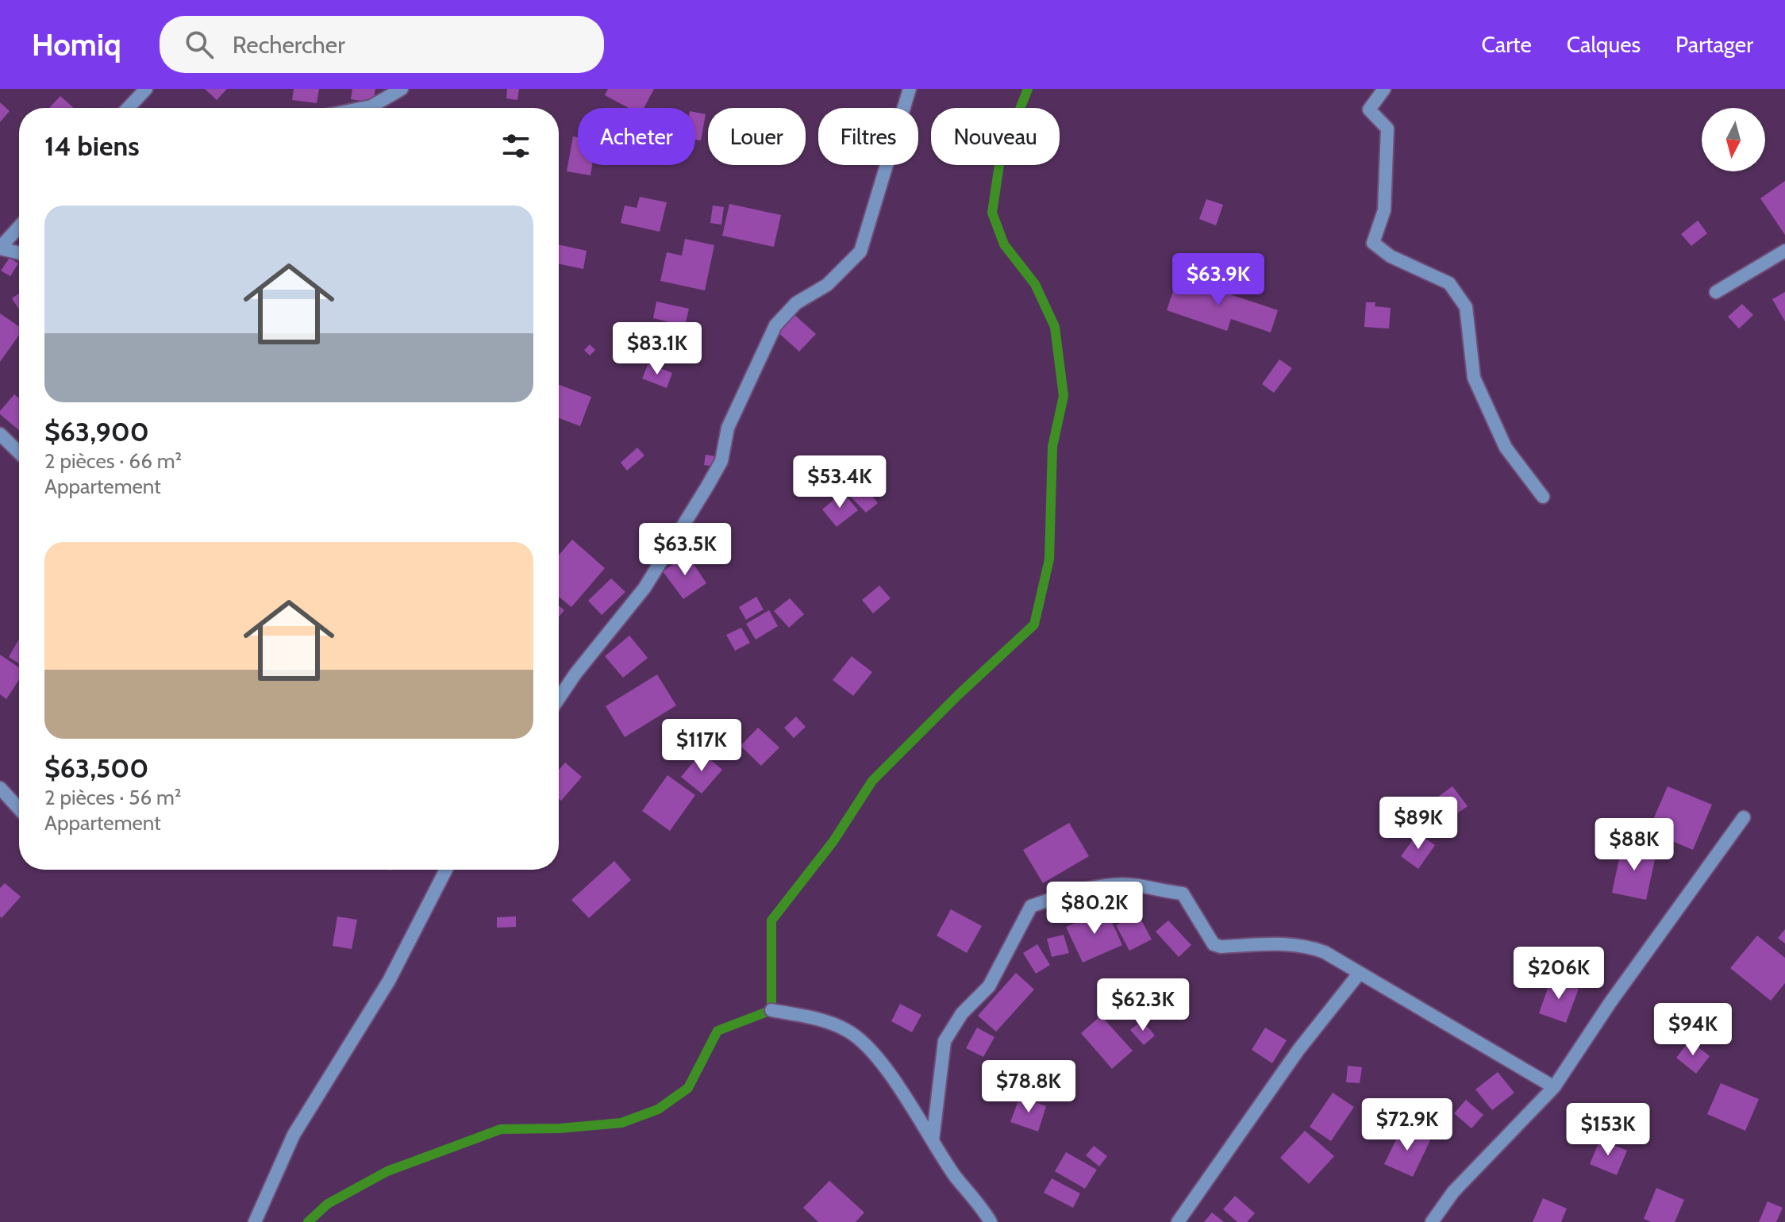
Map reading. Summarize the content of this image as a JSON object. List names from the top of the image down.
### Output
{
  "north": "bottom",
  "page": {
    "header": "Homiq",
    "search": "Rechercher",
    "nav": ["Carte", "Calques", "Partager"],
    "chip": [
      "Acheter",
      "Louer",
      "Filtres",
      "Nouveau"
    ],
    "heading": "14 biens",
    "list": [
      {
        "name": "$63,900",
        "note": "2 pièces · 66 m² · Appartement"
      },
      {
        "name": "$63,500",
        "note": "2 pièces · 56 m² · Appartement"
      }
    ],
    "price": [
      "$63.9K",
      "$83.1K",
      "$53.4K",
      "$63.5K",
      "$117K",
      "$89K",
      "$88K",
      "$80.2K",
      "$206K",
      "$62.3K",
      "$94K",
      "$78.8K",
      "$72.9K",
      "$153K"
    ]
  }
}
